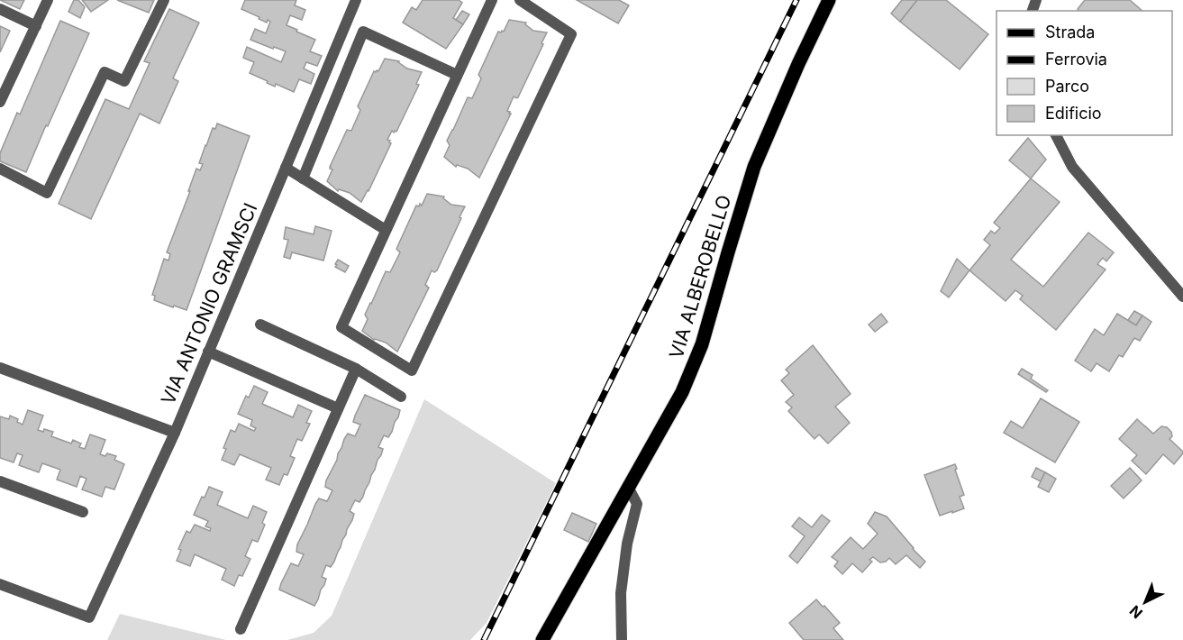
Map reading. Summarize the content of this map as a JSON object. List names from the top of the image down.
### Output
{
  "streets": {
    "main road": ["VIA ALBEROBELLO"],
    "street": ["VIA ANTONIO GRAMSCI"]
  },
  "legend": [
    "Strada",
    "Ferrovia",
    "Parco",
    "Edificio"
  ],
  "north": "bottom left"
}
